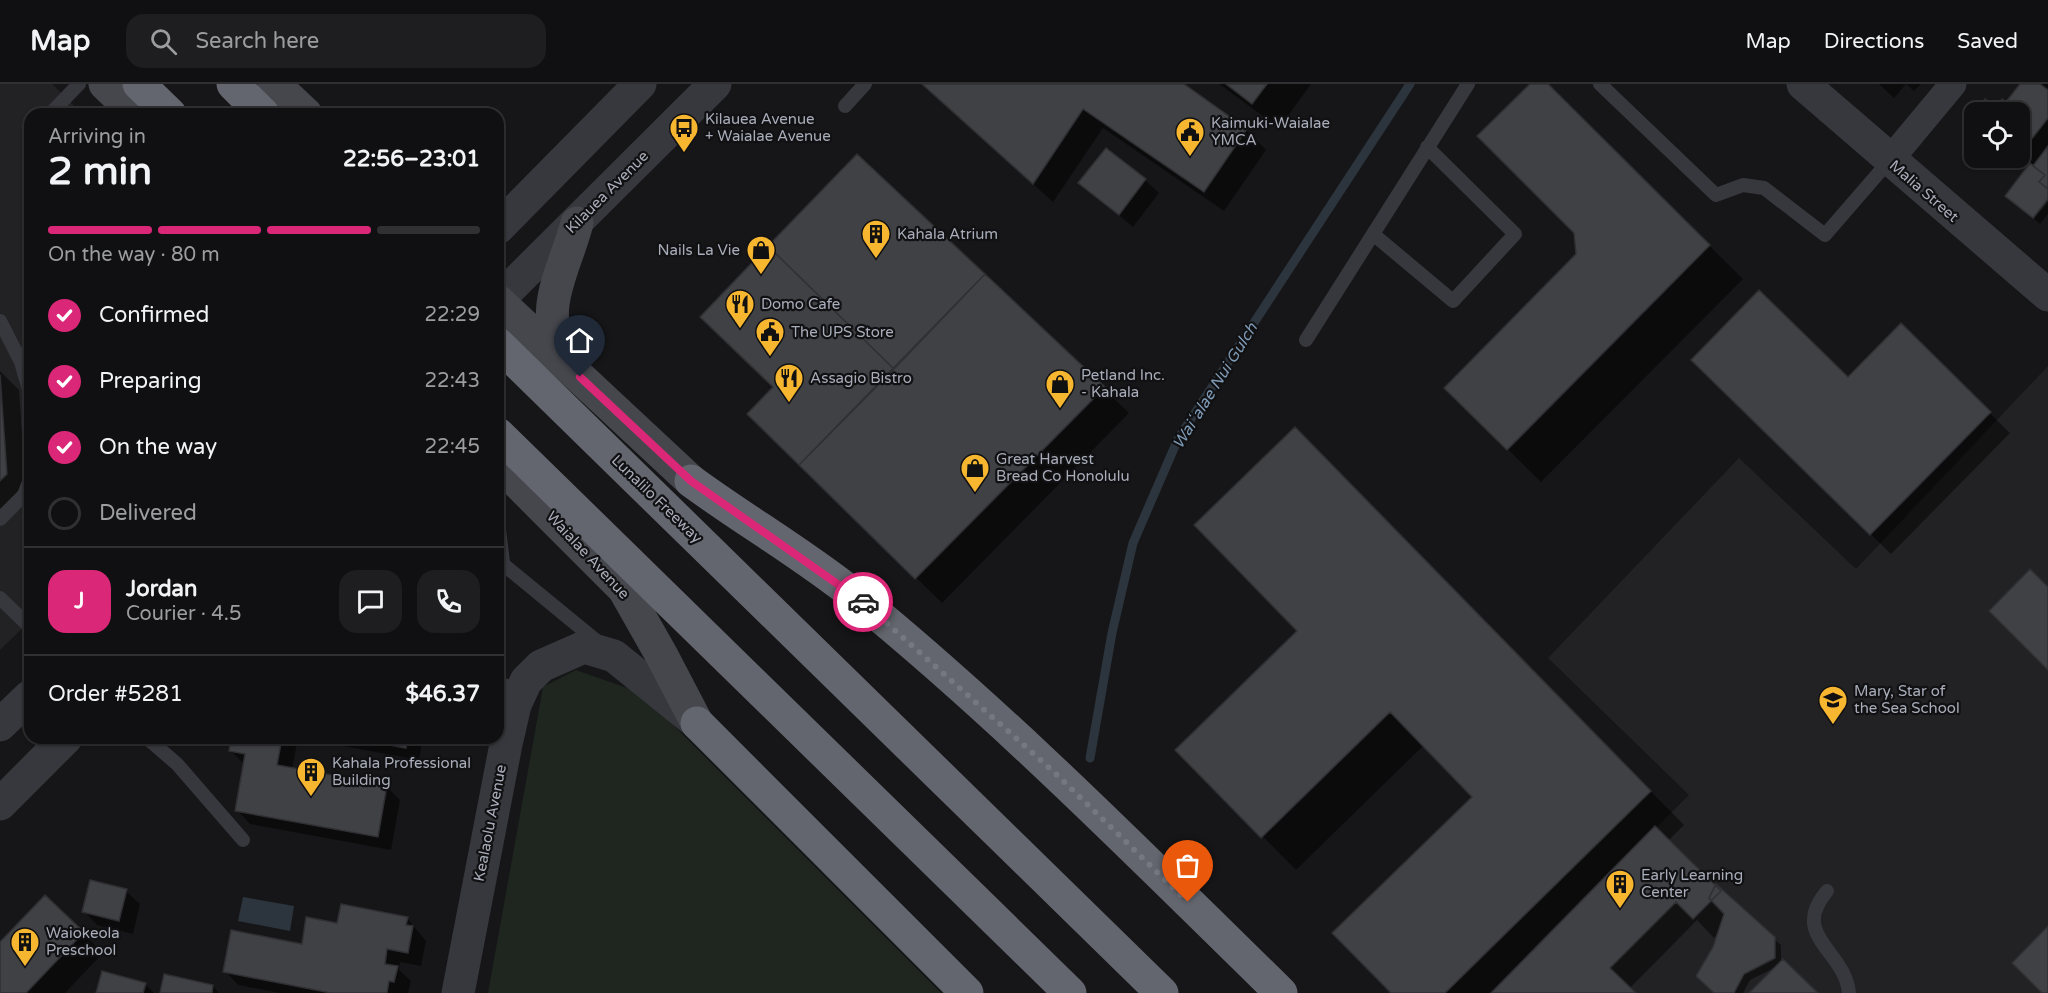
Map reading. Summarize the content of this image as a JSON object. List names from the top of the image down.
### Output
{
  "streets": {
    "highway": ["Lunalilo Freeway"],
    "main road": ["Waialae Avenue"],
    "street": ["Malia Street", "Kilauea Avenue", "Kealaolu Avenue"]
  },
  "crossings": [
    ["Waialae Avenue", "Kealaolu Avenue"]
  ],
  "water": ["Waiʻalae Nui Gulch"],
  "places": {
    "bus stop": ["Kilauea Avenue + Waialae Avenue"],
    "public building": ["Kaimuki-Waialae YMCA", "The UPS Store"],
    "building": [
      "Kahala Atrium",
      "Kahala Professional Building",
      "Early Learning Center",
      "Waiokeola Preschool"
    ],
    "shop": ["Nails La Vie", "Petland Inc. - Kahala", "Great Harvest Bread Co Honolulu"],
    "restaurant": ["Domo Cafe", "Assagio Bistro"],
    "school or university": ["Mary, Star of the Sea School"]
  },
  "page": {
    "header": "Map",
    "search": "Search here",
    "nav": ["Map", "Directions", "Saved"],
    "heading": ["2 min", "Arriving in", "22:56–23:01"],
    "panel": [
      "Jordan",
      "Courier · 4.5",
      "Order #5281",
      "$46.37"
    ],
    "bar": "On the way · 80 m",
    "list": [
      ["Confirmed", "22:29"],
      ["Preparing", "22:43"],
      ["On the way", "22:45"],
      "Delivered"
    ],
    "round": "J"
  }
}
